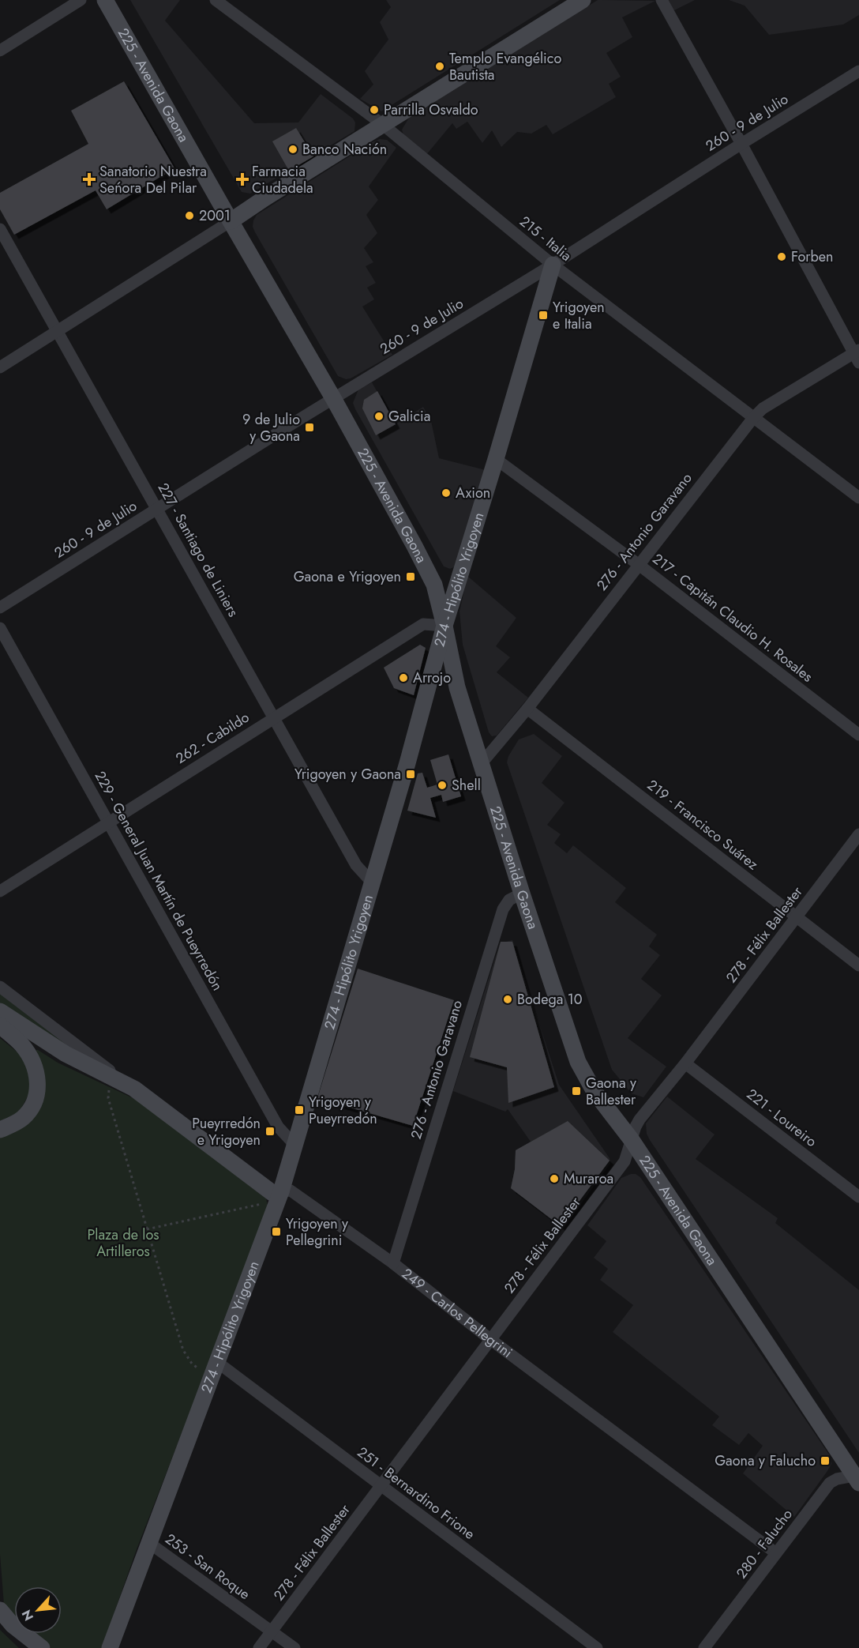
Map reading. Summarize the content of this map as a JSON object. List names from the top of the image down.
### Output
{
  "streets": {
    "street": [
      "225 - Avenida Gaona",
      "260 - 9 de Julio",
      "215 - Italia",
      "276 - Antonio Garavano",
      "227 - Santiago de Liniers",
      "274 - Hipólito Yrigoyen",
      "217 - Capitán Claudio H. Rosales",
      "262 - Cabildo",
      "219 - Francisco Suárez",
      "229 - General Juan Martín de Pueyrredón",
      "278 - Félix Ballester",
      "221 - Loureiro",
      "249 - Carlos Pellegrini",
      "251 - Bernardino Frione",
      "280 - Falucho",
      "253 - San Roque"
    ]
  },
  "crossings": [
    ["225 - Avenida Gaona", "260 - 9 de Julio"],
    ["225 - Avenida Gaona", "276 - Antonio Garavano"],
    ["225 - Avenida Gaona", "274 - Hipólito Yrigoyen"],
    ["225 - Avenida Gaona", "262 - Cabildo"],
    ["225 - Avenida Gaona", "278 - Félix Ballester"],
    ["225 - Avenida Gaona", "280 - Falucho"],
    ["260 - 9 de Julio", "215 - Italia"],
    ["260 - 9 de Julio", "227 - Santiago de Liniers"],
    ["260 - 9 de Julio", "274 - Hipólito Yrigoyen"],
    ["215 - Italia", "276 - Antonio Garavano"],
    ["215 - Italia", "274 - Hipólito Yrigoyen"],
    ["276 - Antonio Garavano", "217 - Capitán Claudio H. Rosales"],
    ["276 - Antonio Garavano", "219 - Francisco Suárez"],
    ["276 - Antonio Garavano", "249 - Carlos Pellegrini"],
    ["227 - Santiago de Liniers", "274 - Hipólito Yrigoyen"],
    ["227 - Santiago de Liniers", "262 - Cabildo"],
    ["274 - Hipólito Yrigoyen", "217 - Capitán Claudio H. Rosales"],
    ["274 - Hipólito Yrigoyen", "262 - Cabildo"],
    ["274 - Hipólito Yrigoyen", "229 - General Juan Martín de Pueyrredón"],
    ["274 - Hipólito Yrigoyen", "249 - Carlos Pellegrini"],
    ["274 - Hipólito Yrigoyen", "251 - Bernardino Frione"],
    ["274 - Hipólito Yrigoyen", "253 - San Roque"],
    ["262 - Cabildo", "229 - General Juan Martín de Pueyrredón"],
    ["219 - Francisco Suárez", "278 - Félix Ballester"],
    ["278 - Félix Ballester", "221 - Loureiro"],
    ["278 - Félix Ballester", "249 - Carlos Pellegrini"],
    ["278 - Félix Ballester", "251 - Bernardino Frione"],
    ["278 - Félix Ballester", "253 - San Roque"],
    ["249 - Carlos Pellegrini", "280 - Falucho"]
  ],
  "parks": ["Plaza de los Artilleros"],
  "places": {
    "other": [
      "Templo Evangélico Bautista",
      "Parrilla Osvaldo",
      "Banco Nación",
      "2001",
      "Forben",
      "Galicia",
      "Axion",
      "Arrojo",
      "Shell",
      "Bodega 10",
      "Muraroa"
    ],
    "health": ["Sanatorio Nuestra Seńora Del Pilar", "Farmacia Ciudadela"],
    "transit": [
      "Yrigoyen e Italia",
      "9 de Julio y Gaona",
      "Gaona e Yrigoyen",
      "Yrigoyen y Gaona",
      "Gaona y Ballester",
      "Yrigoyen y Pueyrredón",
      "Pueyrredón e Yrigoyen",
      "Yrigoyen y Pellegrini",
      "Gaona y Falucho"
    ]
  },
  "north": "bottom left"
}
